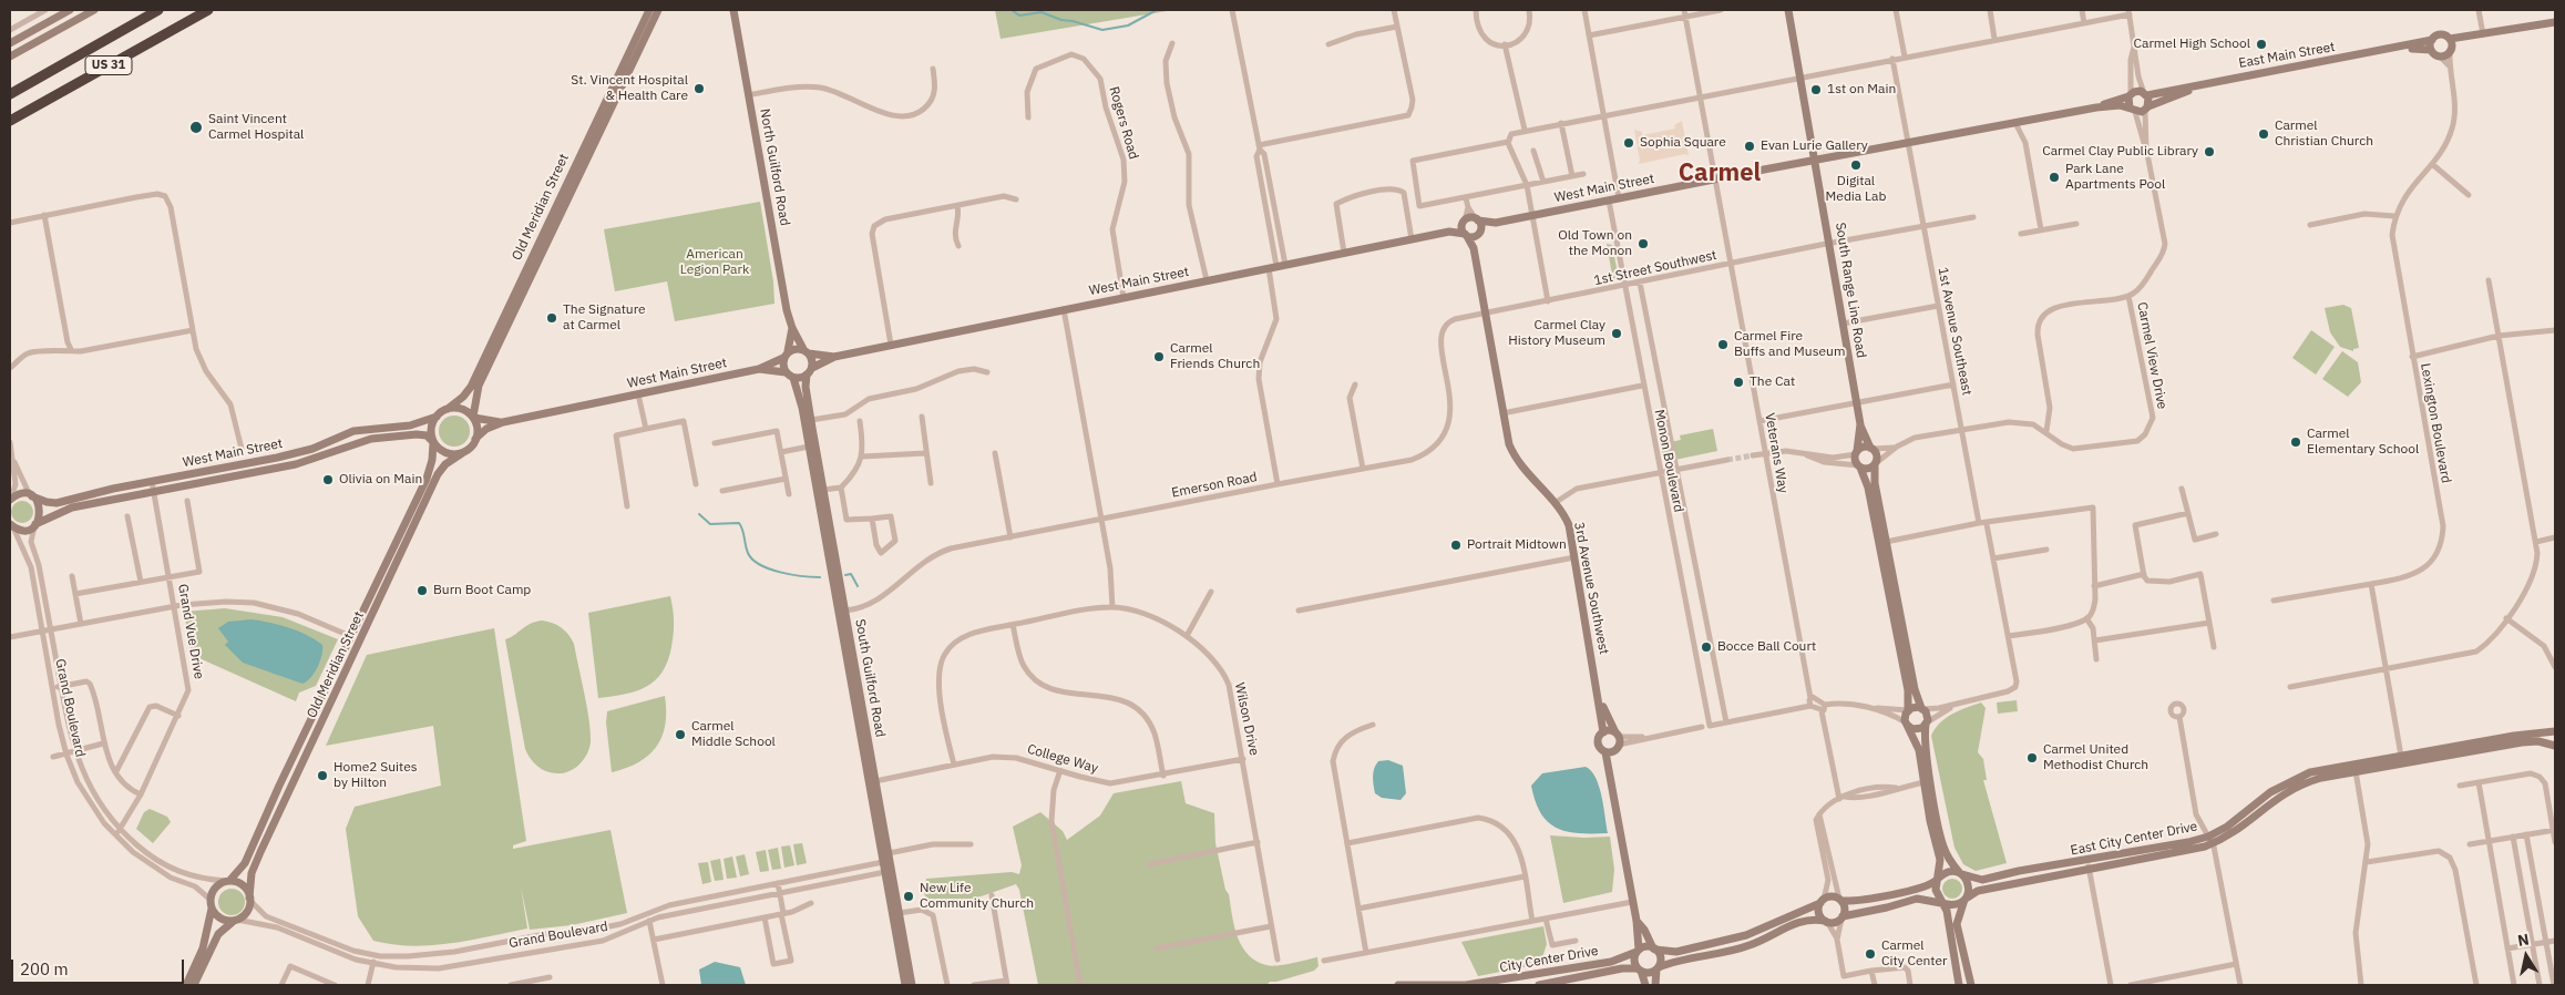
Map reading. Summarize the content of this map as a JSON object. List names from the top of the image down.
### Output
{
  "streets": {
    "highway": ["US 31"],
    "main road": [
      "East Main Street",
      "North Guilford Road",
      "West Main Street",
      "Old Meridian Street",
      "South Range Line Road",
      "3rd Avenue Southwest",
      "South Guilford Road",
      "East City Center Drive",
      "City Center Drive"
    ],
    "street": [
      "Rogers Road",
      "1st Street Southwest",
      "1st Avenue Southeast",
      "Carmel View Drive",
      "Lexington Boulevard",
      "Veterans Way",
      "Monon Boulevard",
      "Emerson Road",
      "Grand Vue Drive",
      "Grand Boulevard",
      "Wilson Drive",
      "College Way"
    ]
  },
  "crossings": [
    ["East Main Street", "Lexington Boulevard"],
    ["Rogers Road", "West Main Street"],
    ["North Guilford Road", "West Main Street"],
    ["North Guilford Road", "South Guilford Road"],
    ["West Main Street", "Old Meridian Street"],
    ["West Main Street", "South Range Line Road"],
    ["West Main Street", "Veterans Way"],
    ["West Main Street", "Monon Boulevard"],
    ["West Main Street", "Grand Vue Drive"],
    ["West Main Street", "South Guilford Road"],
    ["West Main Street", "Grand Boulevard"],
    ["Old Meridian Street", "Grand Boulevard"],
    ["1st Street Southwest", "South Range Line Road"],
    ["1st Street Southwest", "1st Avenue Southeast"],
    ["1st Street Southwest", "Veterans Way"],
    ["1st Street Southwest", "Monon Boulevard"],
    ["1st Street Southwest", "Emerson Road"],
    ["1st Street Southwest", "3rd Avenue Southwest"],
    ["Emerson Road", "3rd Avenue Southwest"],
    ["Emerson Road", "South Guilford Road"],
    ["Grand Vue Drive", "Grand Boulevard"],
    ["South Guilford Road", "Grand Boulevard"],
    ["South Guilford Road", "College Way"],
    ["Wilson Drive", "College Way"]
  ],
  "districts": ["Carmel"],
  "parks": ["American Legion Park"],
  "places": [
    "Carmel High School",
    "St. Vincent Hospital & Health Care",
    "1st on Main",
    "Saint Vincent Carmel Hospital",
    "Carmel Christian Church",
    "Sophia Square",
    "Evan Lurie Gallery",
    "Carmel Clay Public Library",
    "Digital Media Lab",
    "Park Lane Apartments Pool",
    "Old Town on the Monon",
    "The Signature at Carmel",
    "Carmel Clay History Museum",
    "Carmel Fire Buffs and Museum",
    "Carmel Friends Church",
    "The Cat",
    "Carmel Elementary School",
    "Olivia on Main",
    "Portrait Midtown",
    "Burn Boot Camp",
    "Bocce Ball Court",
    "Carmel Middle School",
    "Carmel United Methodist Church",
    "Home2 Suites by Hilton",
    "New Life Community Church",
    "Carmel City Center"
  ],
  "scale_bar": "200 m",
  "north": "top"
}
